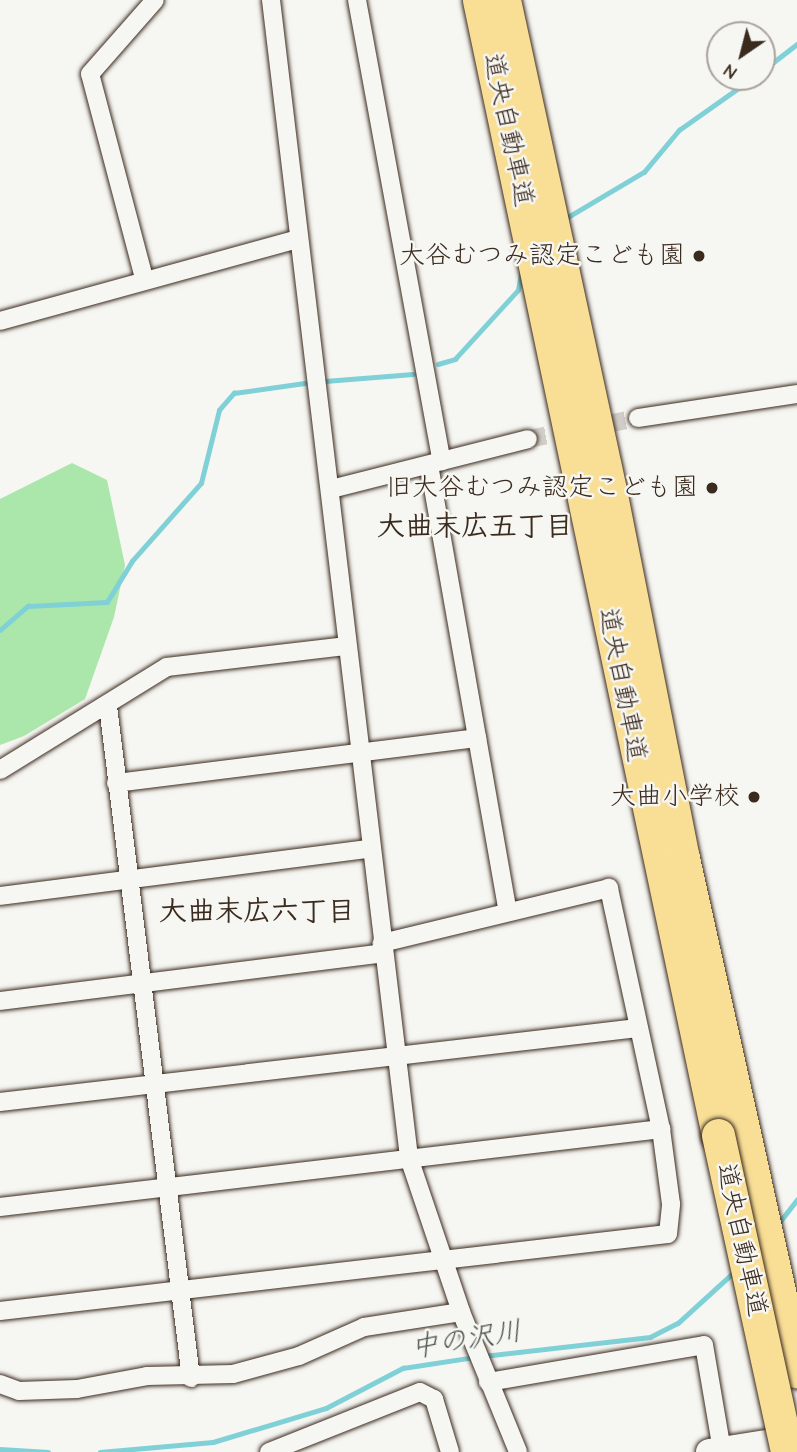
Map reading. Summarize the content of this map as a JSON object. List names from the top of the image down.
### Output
{
  "streets": {
    "highway": ["道央自動車道"]
  },
  "districts": ["大曲末広五丁目", "大曲末広六丁目"],
  "water": ["中の沢川"],
  "places": ["大谷むつみ認定こども園", "旧大谷むつみ認定こども園", "大曲小学校"],
  "north": "bottom left"
}
